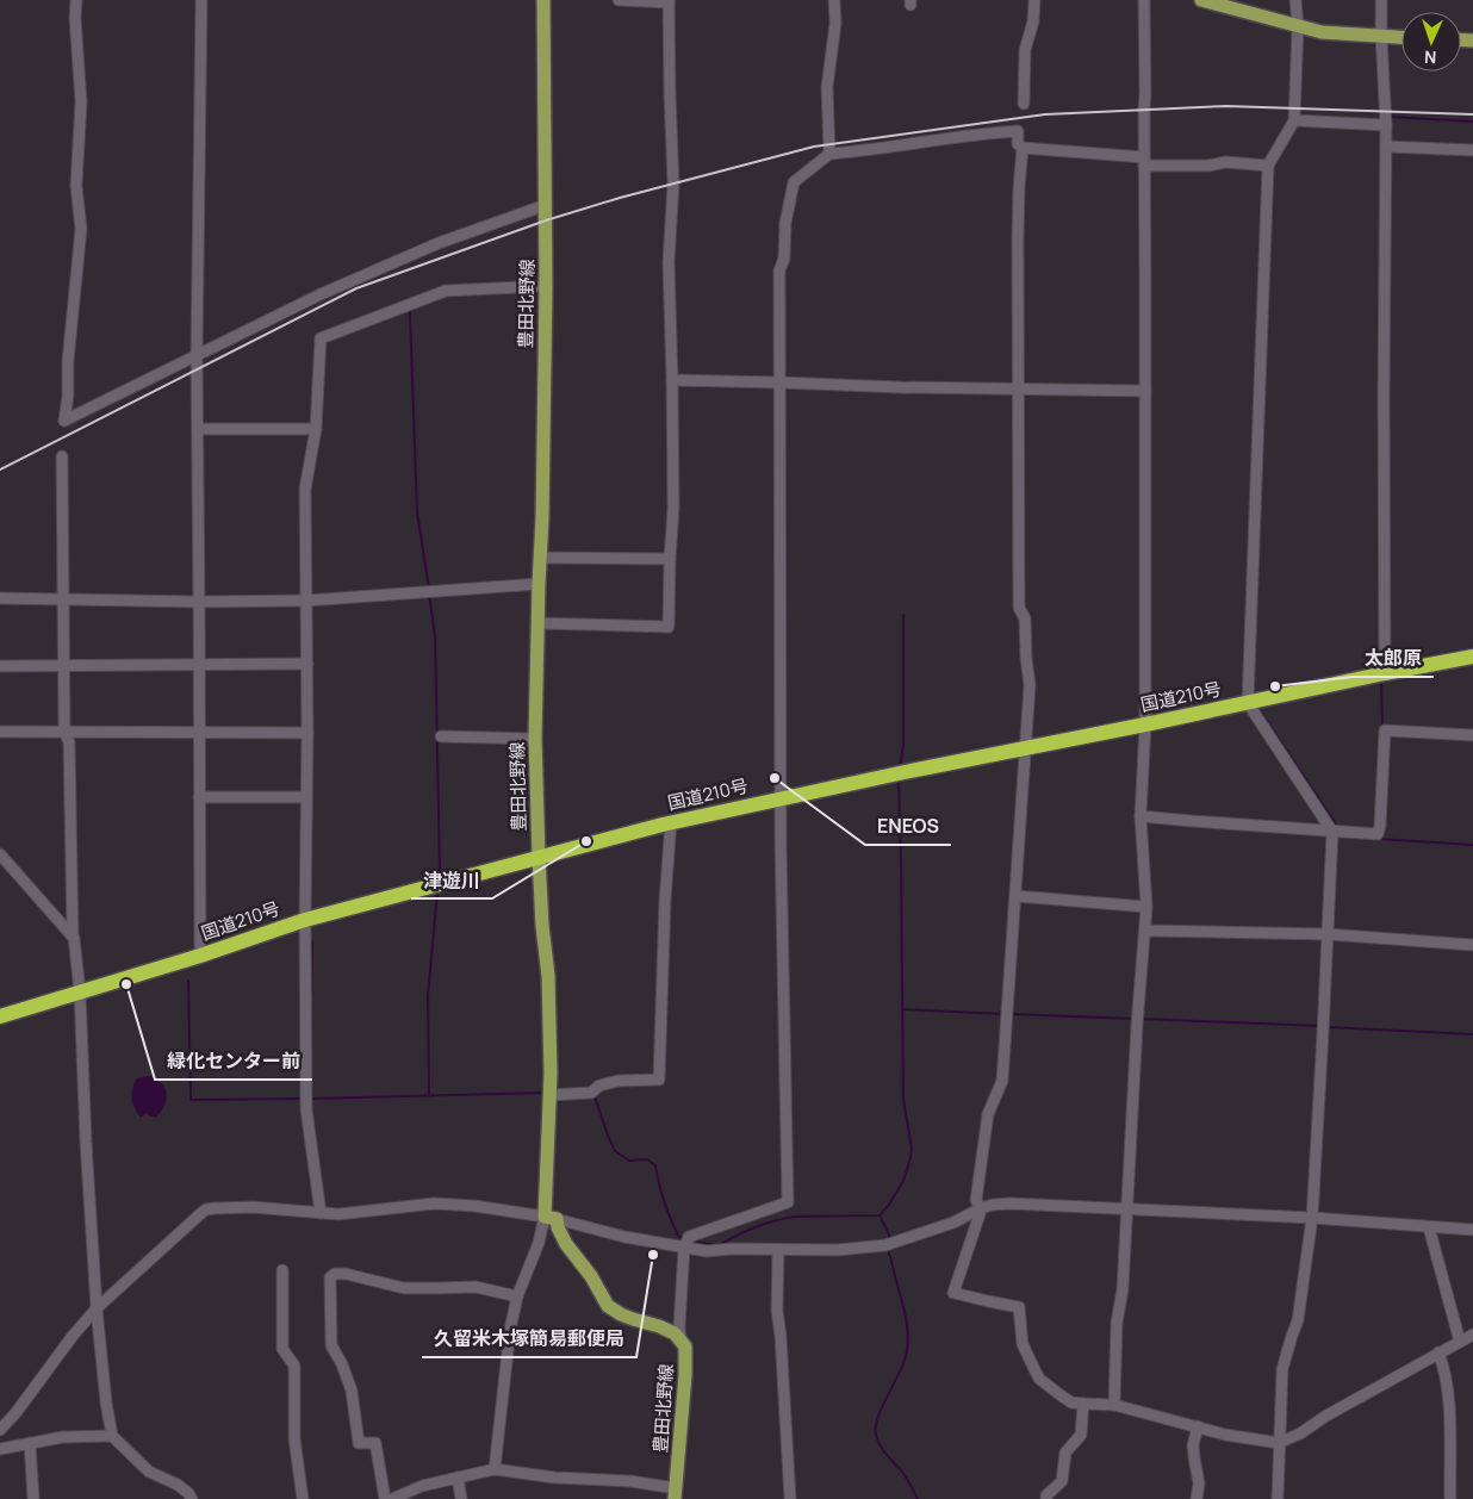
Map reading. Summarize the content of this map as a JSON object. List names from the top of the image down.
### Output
{
  "streets": {
    "highway": ["国道210号"],
    "main road": ["豊田北野線"]
  },
  "crossings": [
    ["豊田北野線", "国道210号"]
  ],
  "places": [
    "太郎原",
    "ENEOS",
    "津遊川",
    "緑化センター前",
    "久留米木塚簡易郵便局"
  ],
  "north": "bottom"
}
